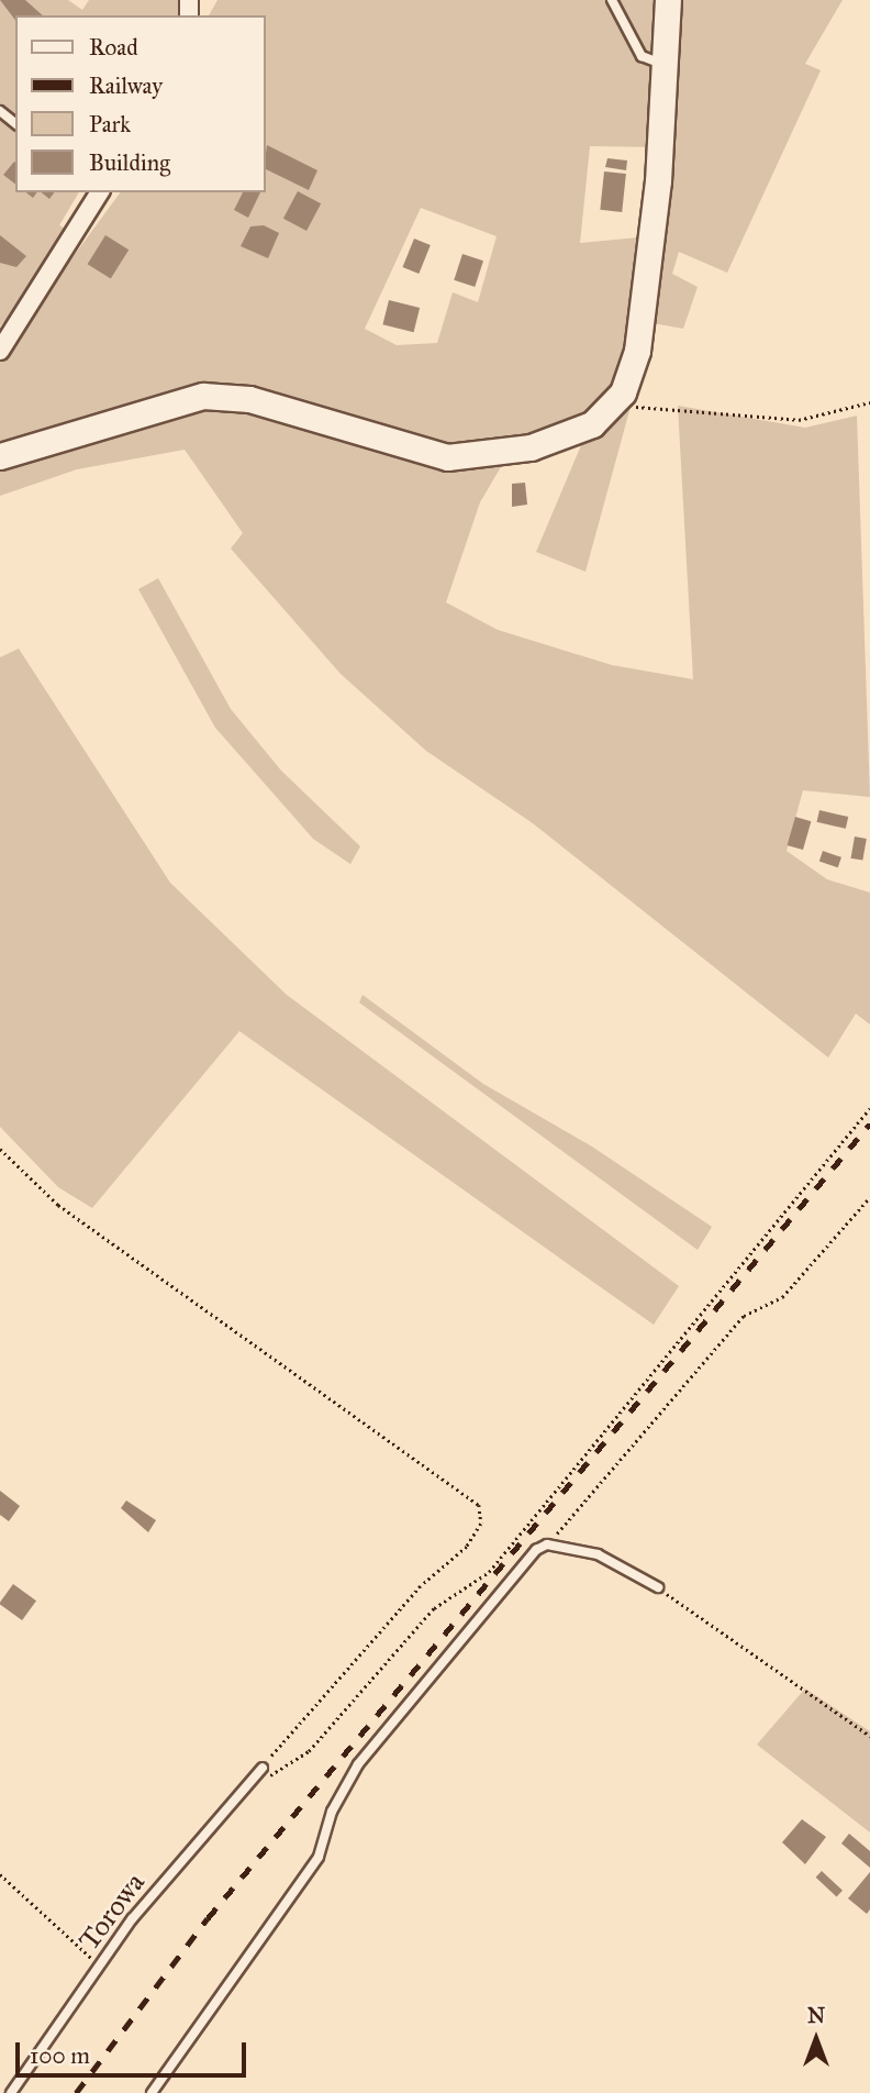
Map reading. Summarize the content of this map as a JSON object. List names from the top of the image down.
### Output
{
  "streets": {
    "lane": ["Torowa"]
  },
  "legend": [
    "Road",
    "Railway",
    "Park",
    "Building"
  ],
  "scale_bar": "100 m",
  "north": "top"
}
